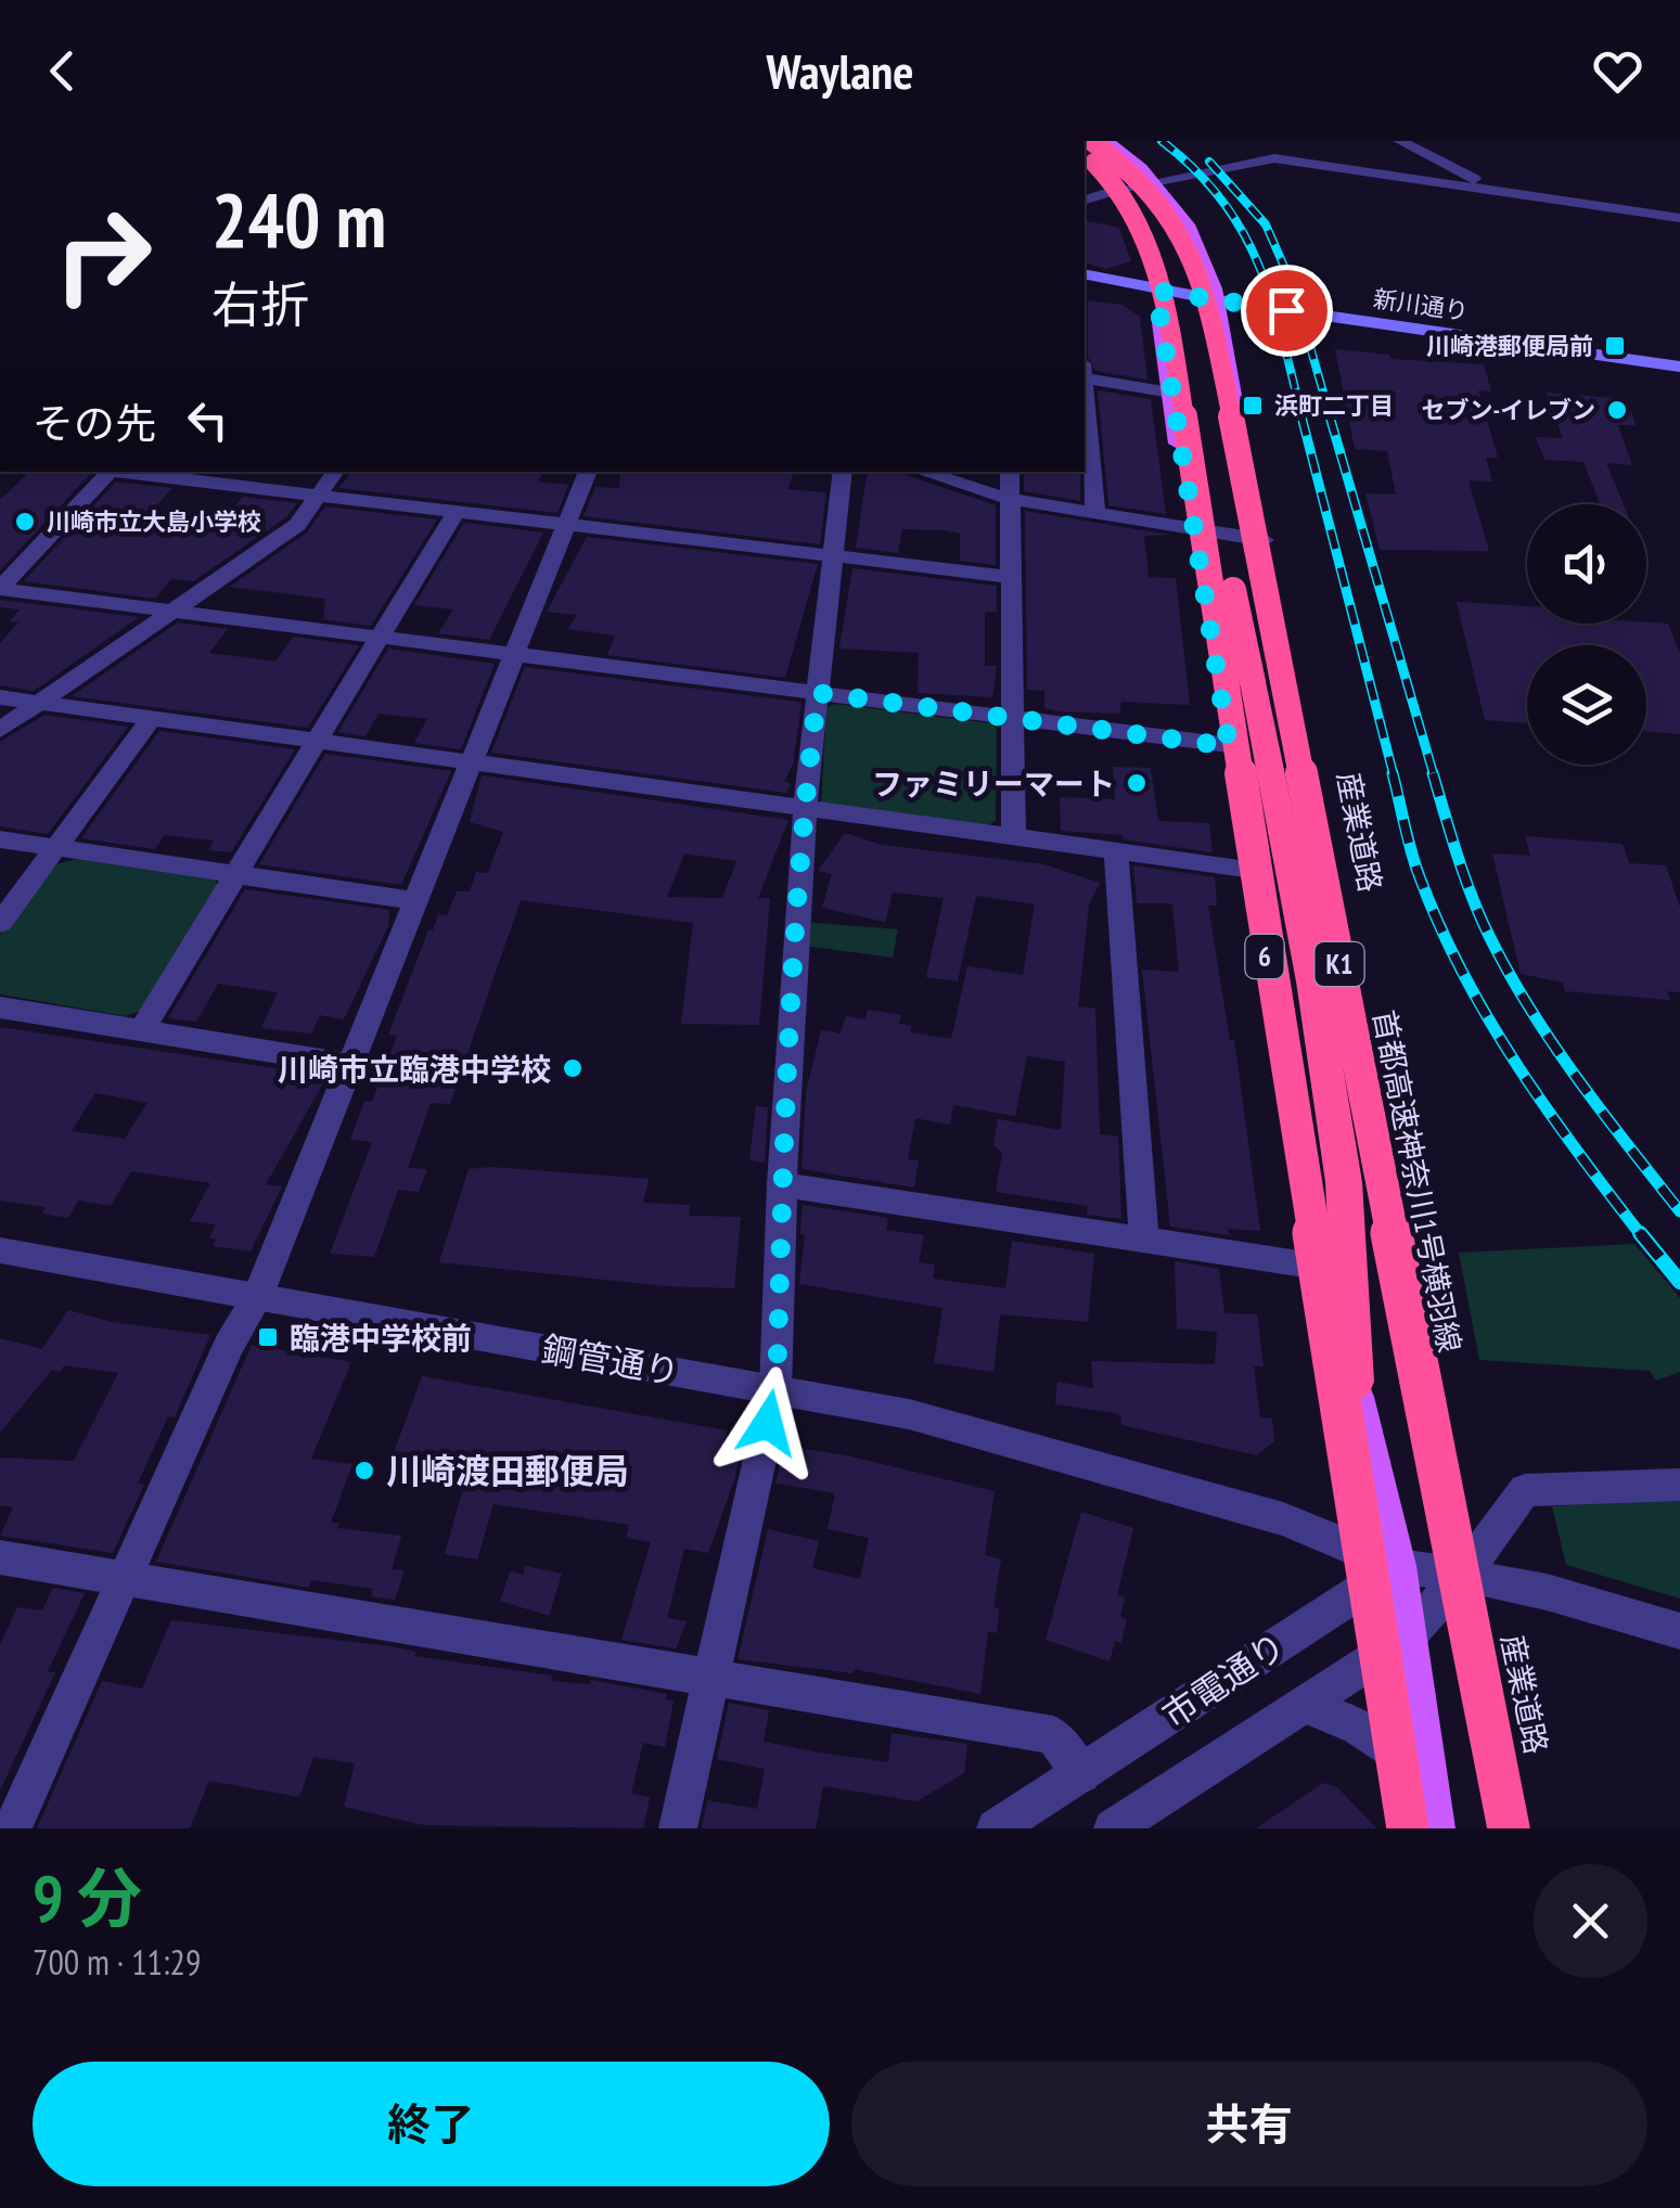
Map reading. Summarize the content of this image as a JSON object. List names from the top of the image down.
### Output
{
  "streets": {
    "highway": ["K1", "首都高速神奈川1号横羽線"],
    "main road": ["新川通り", "産業道路", "6"],
    "street": ["鋼管通り", "市電通り"]
  },
  "crossings": [
    ["新川通り", "産業道路"],
    ["新川通り", "6"],
    ["産業道路", "首都高速神奈川1号横羽線"],
    ["産業道路", "市電通り"],
    ["6", "鋼管通り"],
    ["6", "市電通り"],
    ["鋼管通り", "市電通り"]
  ],
  "places": {
    "transit": ["川崎港郵便局前", "浜町二丁目", "臨港中学校前"],
    "other": [
      "セブン-イレブン",
      "川崎市立大島小学校",
      "ファミリーマート",
      "川崎市立臨港中学校",
      "川崎渡田郵便局"
    ]
  },
  "page": {
    "header": "Waylane",
    "turn": ["240 m", "右折"],
    "then": "その先",
    "heading": ["9 分", "700 m · 11:29"],
    "buttons": ["終了", "共有"]
  }
}
